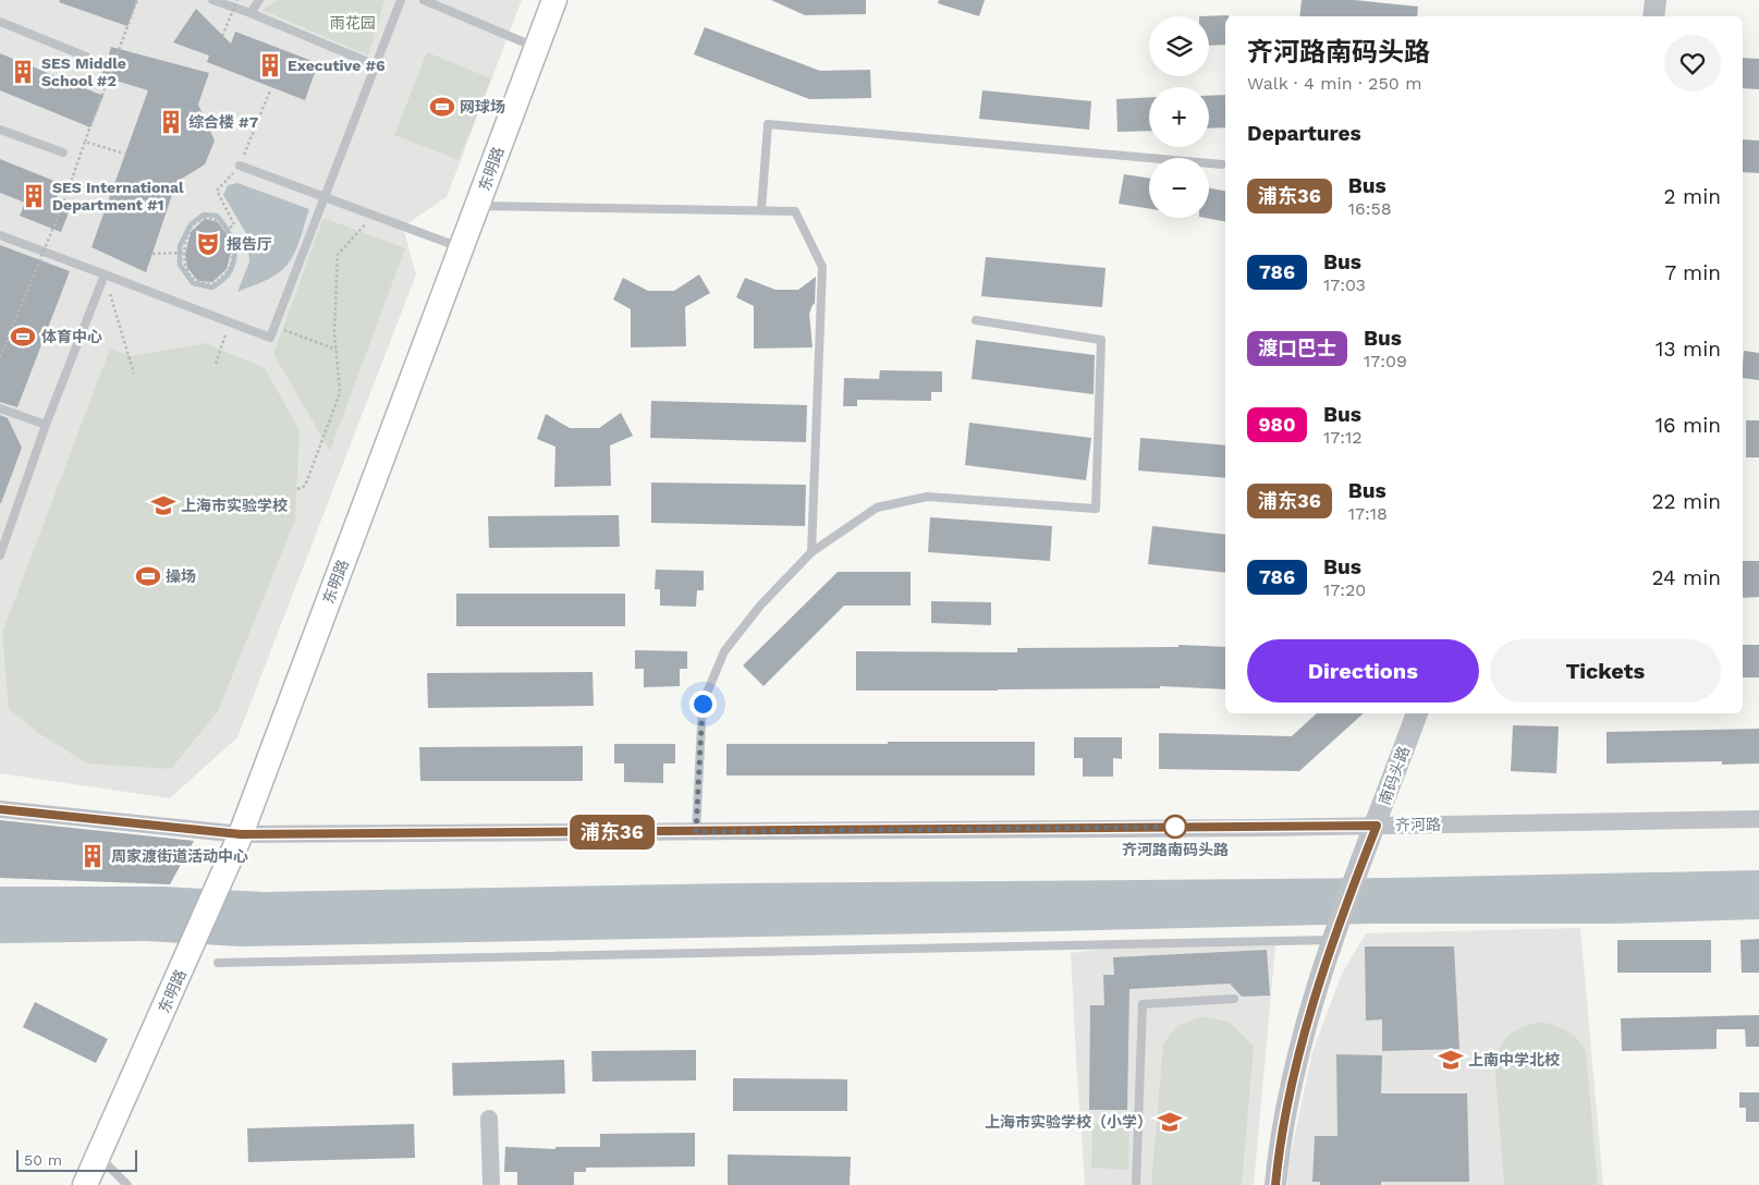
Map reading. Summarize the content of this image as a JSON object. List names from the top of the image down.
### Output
{
  "streets": {
    "main road": ["东明路"],
    "street": ["南码头路", "齐河路"]
  },
  "crossings": [
    ["东明路", "齐河路"],
    ["南码头路", "齐河路"]
  ],
  "parks": ["雨花园"],
  "places": {
    "building": [
      "Executive #6",
      "SES Middle School #2",
      "综合楼 #7",
      "SES International Department #1",
      "周家渡街道活动中心"
    ],
    "sports": ["网球场", "体育中心", "操场"],
    "theatre": ["报告厅"],
    "school or university": ["上海市实验学校", "上南中学北校", "上海市实验学校（小学）"],
    "other": ["齐河路南码头路"]
  },
  "lines": ["bus line 浦东36"],
  "scale_bar": "50 m",
  "page": {
    "on_map": "浦东36",
    "map_buttons": ["+", "−"],
    "heading": [
      ["齐河路南码头路", "Walk · 4 min · 250 m"],
      "Departures"
    ],
    "list": [
      {
        "mark": "浦东36",
        "name": "Bus",
        "note": "16:58",
        "value": "2 min"
      },
      {
        "mark": "786",
        "name": "Bus",
        "note": "17:03",
        "value": "7 min"
      },
      {
        "mark": "渡口巴士",
        "name": "Bus",
        "note": "17:09",
        "value": "13 min"
      },
      {
        "mark": "980",
        "name": "Bus",
        "note": "17:12",
        "value": "16 min"
      },
      {
        "mark": "浦东36",
        "name": "Bus",
        "note": "17:18",
        "value": "22 min"
      },
      {
        "mark": "786",
        "name": "Bus",
        "note": "17:20",
        "value": "24 min"
      }
    ],
    "buttons": ["Directions", "Tickets"],
    "scale": "50 m"
  }
}
